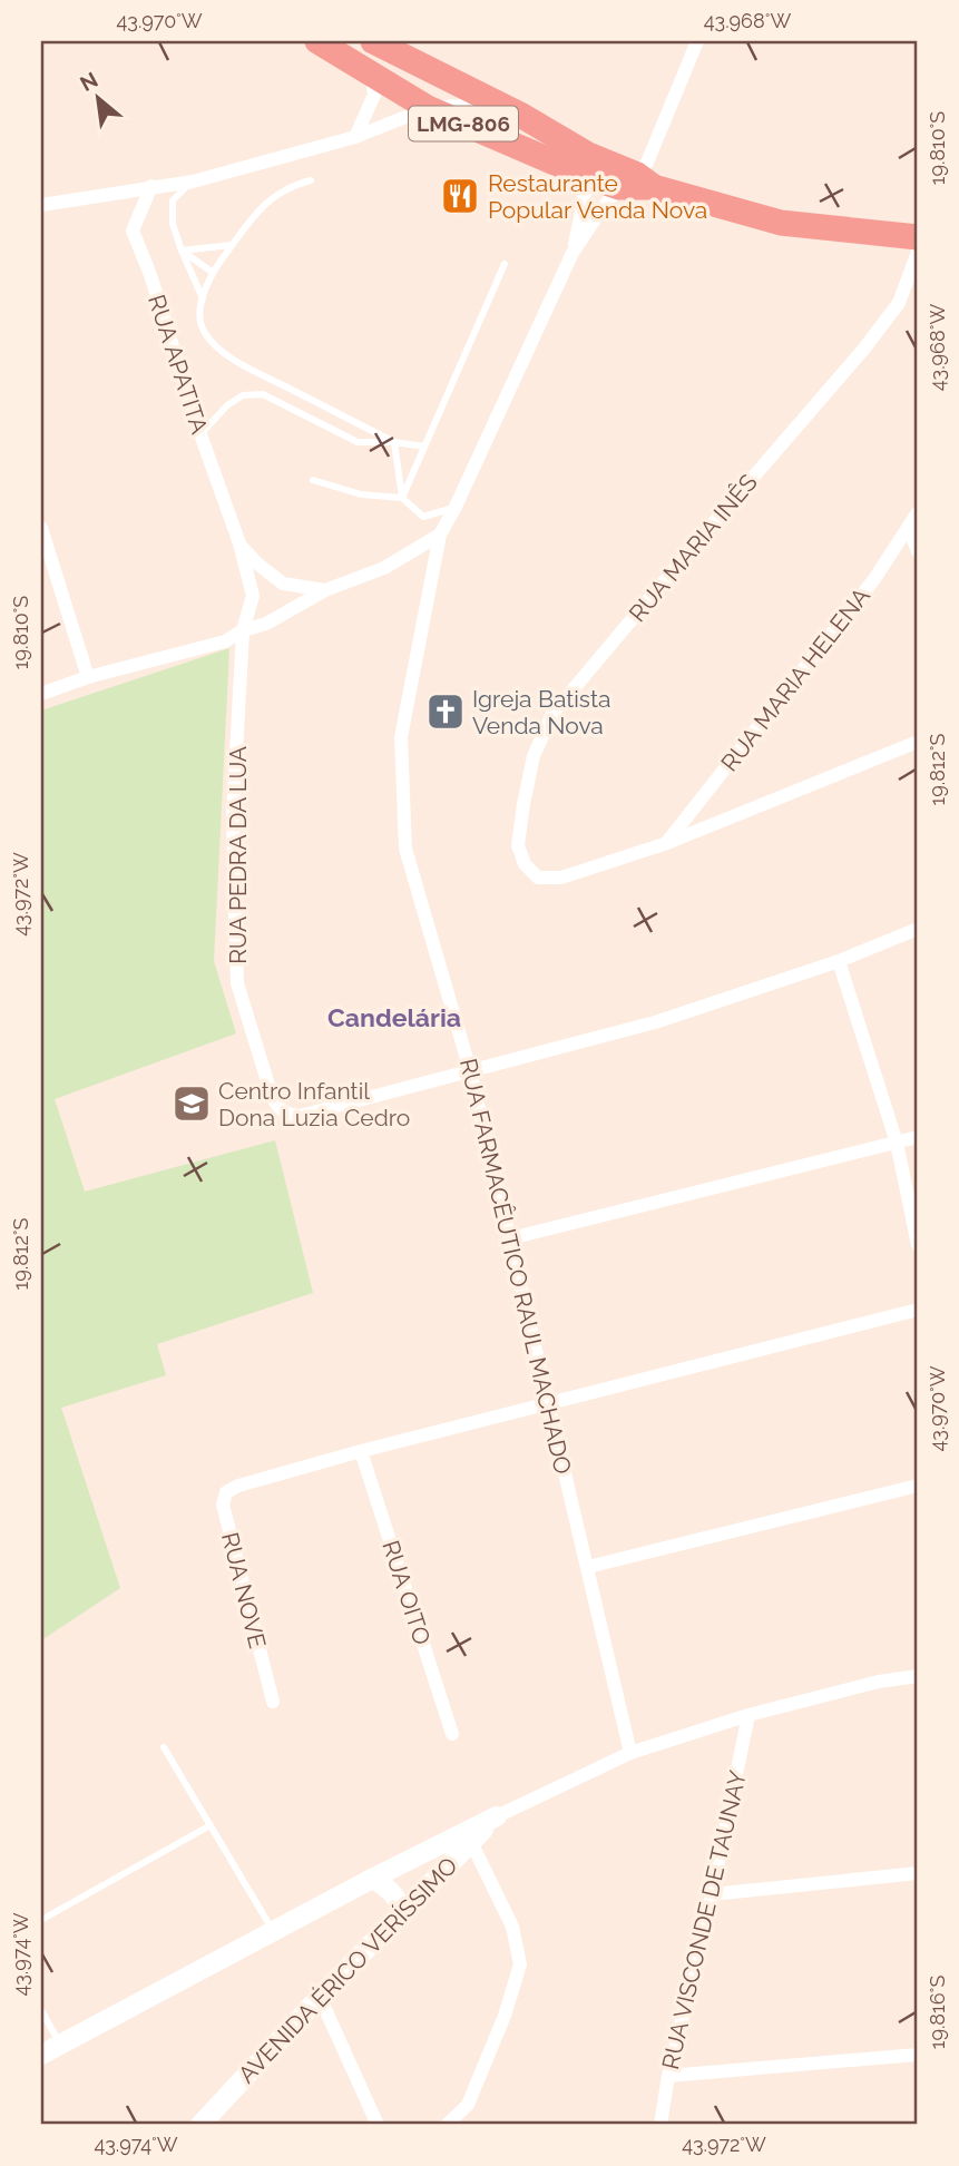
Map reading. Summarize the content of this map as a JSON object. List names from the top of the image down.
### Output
{
  "streets": {
    "highway": ["LMG-806"],
    "street": [
      "RUA APATITA",
      "RUA MARIA INÊS",
      "RUA MARIA HELENA",
      "RUA PEDRA DA LUA",
      "RUA FARMACÊUTICO RAUL MACHADO",
      "RUA NOVE",
      "RUA OITO",
      "RUA VISCONDE DE TAUNAY",
      "AVENIDA ÉRICO VERÍSSIMO"
    ]
  },
  "crossings": [
    ["LMG-806", "RUA FARMACÊUTICO RAUL MACHADO"],
    ["RUA APATITA", "RUA PEDRA DA LUA"],
    ["RUA MARIA INÊS", "RUA MARIA HELENA"],
    ["RUA PEDRA DA LUA", "RUA FARMACÊUTICO RAUL MACHADO"],
    ["RUA NOVE", "RUA OITO"]
  ],
  "districts": ["Candelária"],
  "places": {
    "restaurant": ["Restaurante Popular Venda Nova"],
    "church": ["Igreja Batista Venda Nova"],
    "school or university": ["Centro Infantil Dona Luzia Cedro"]
  },
  "north": "top left",
  "coordinates": [
    "43.970°W",
    "43.968°W",
    "19.810°S",
    "19.812°S",
    "43.972°W",
    "43.974°W",
    "19.816°S"
  ]
}
